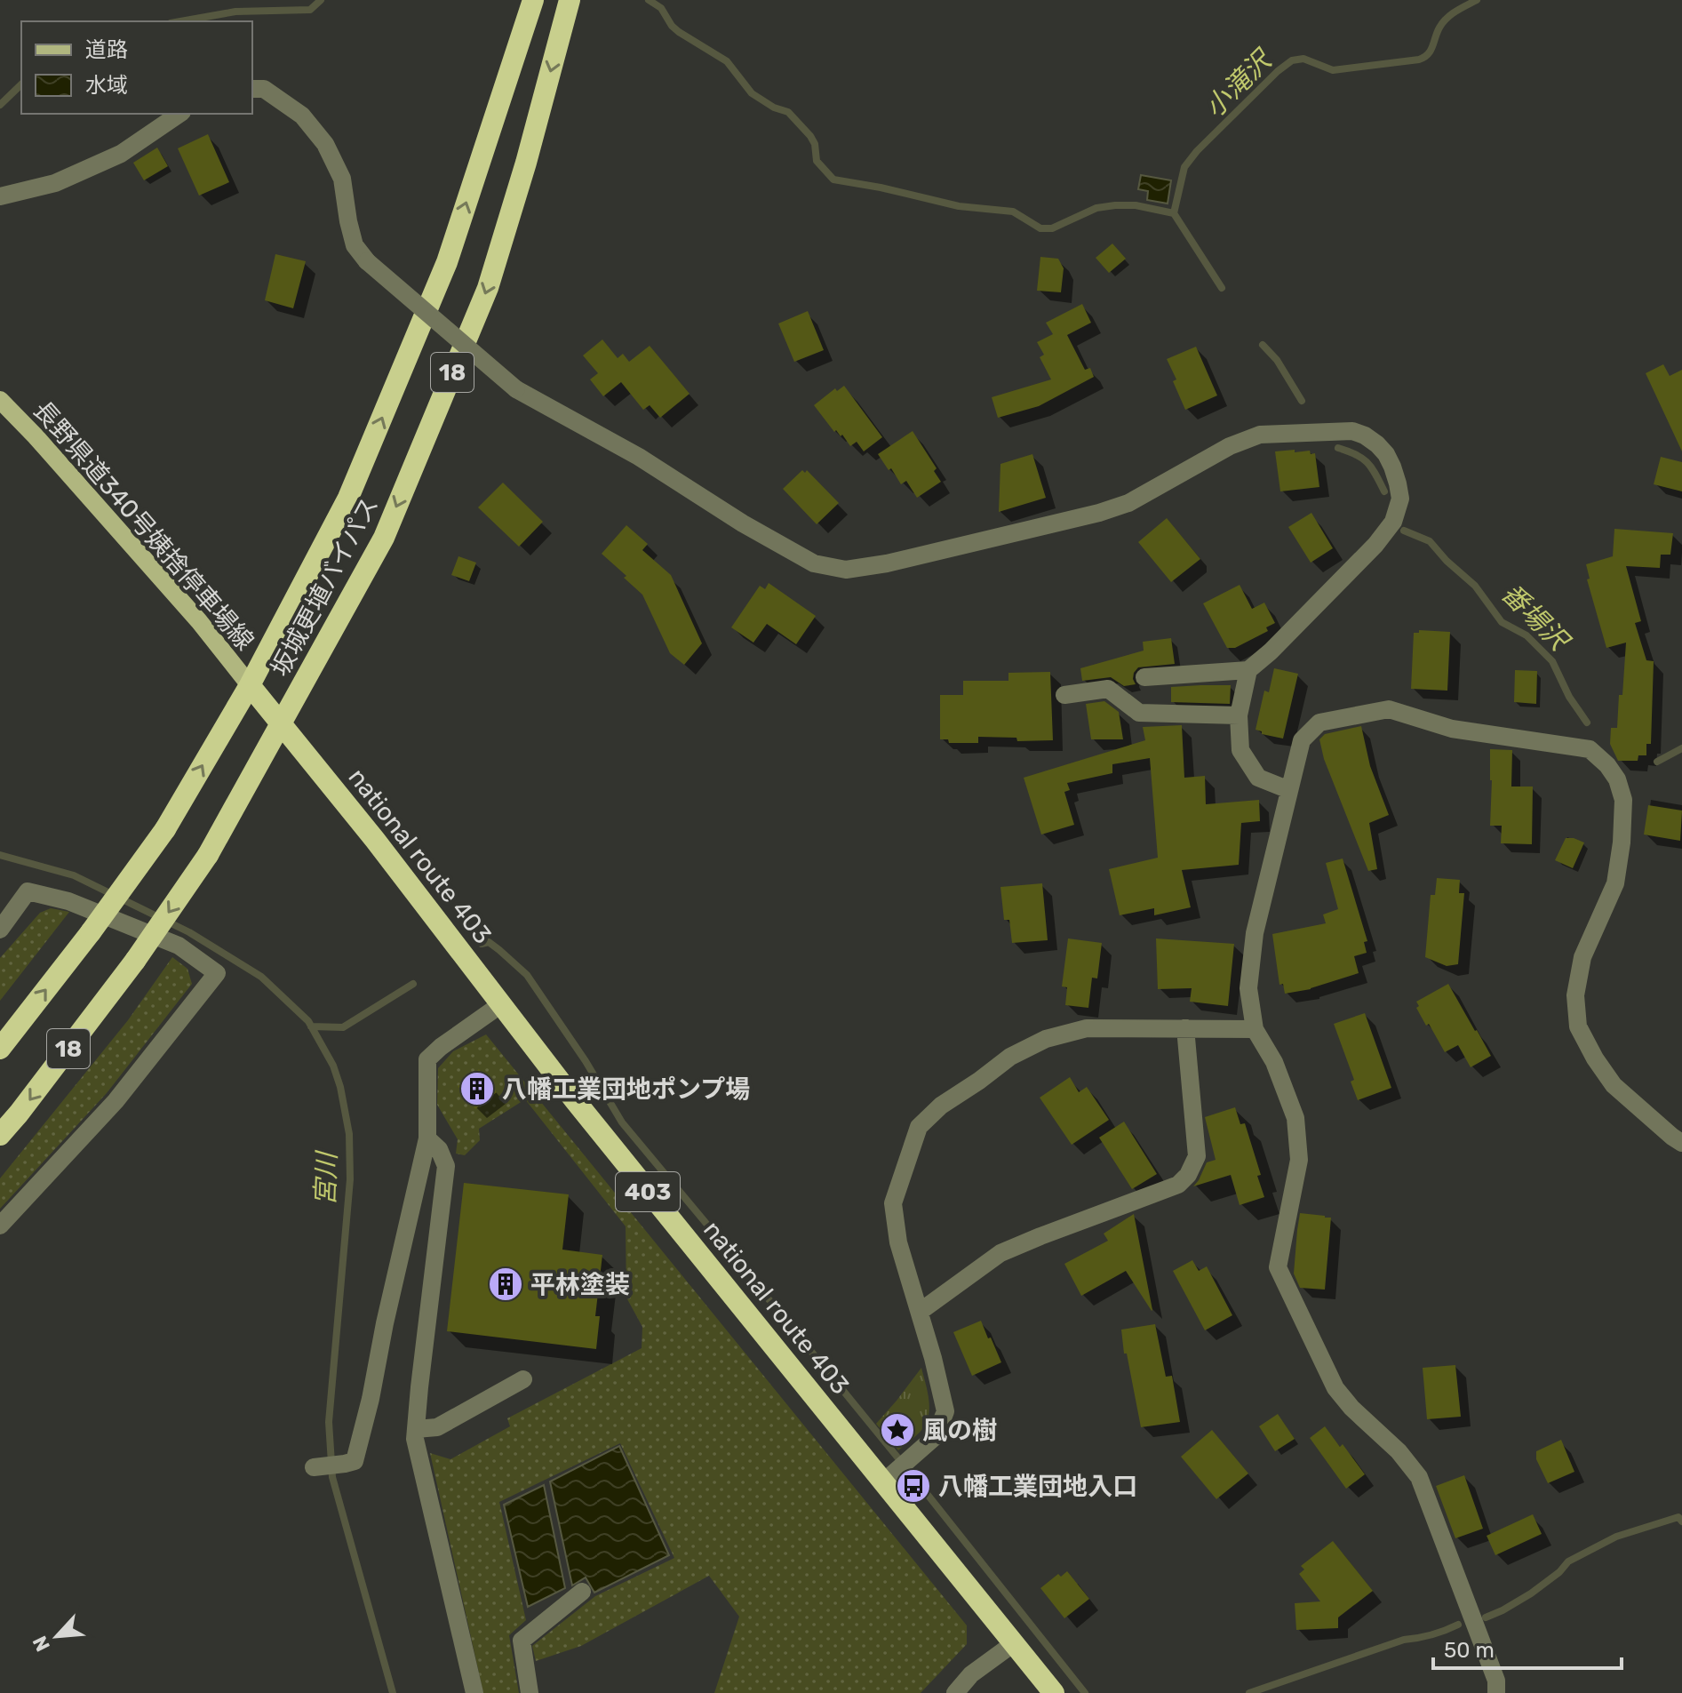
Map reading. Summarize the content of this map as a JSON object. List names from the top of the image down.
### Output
{
  "streets": {
    "highway": [
      "18",
      "坂城更埴バイパス",
      "national route 403",
      "403"
    ],
    "main road": ["長野県道340号姨捨停車場線"]
  },
  "crossings": [
    ["長野県道340号姨捨停車場線", "坂城更埴バイパス"],
    ["長野県道340号姨捨停車場線", "national route 403"],
    ["坂城更埴バイパス", "national route 403"]
  ],
  "water": ["小滝沢", "番場沢", "宮川"],
  "places": {
    "building": ["八幡工業団地ポンプ場", "平林塗装"],
    "place": ["風の樹"],
    "bus stop": ["八幡工業団地入口"]
  },
  "legend": ["道路", "水域"],
  "scale_bar": "50 m",
  "north": "bottom left"
}
